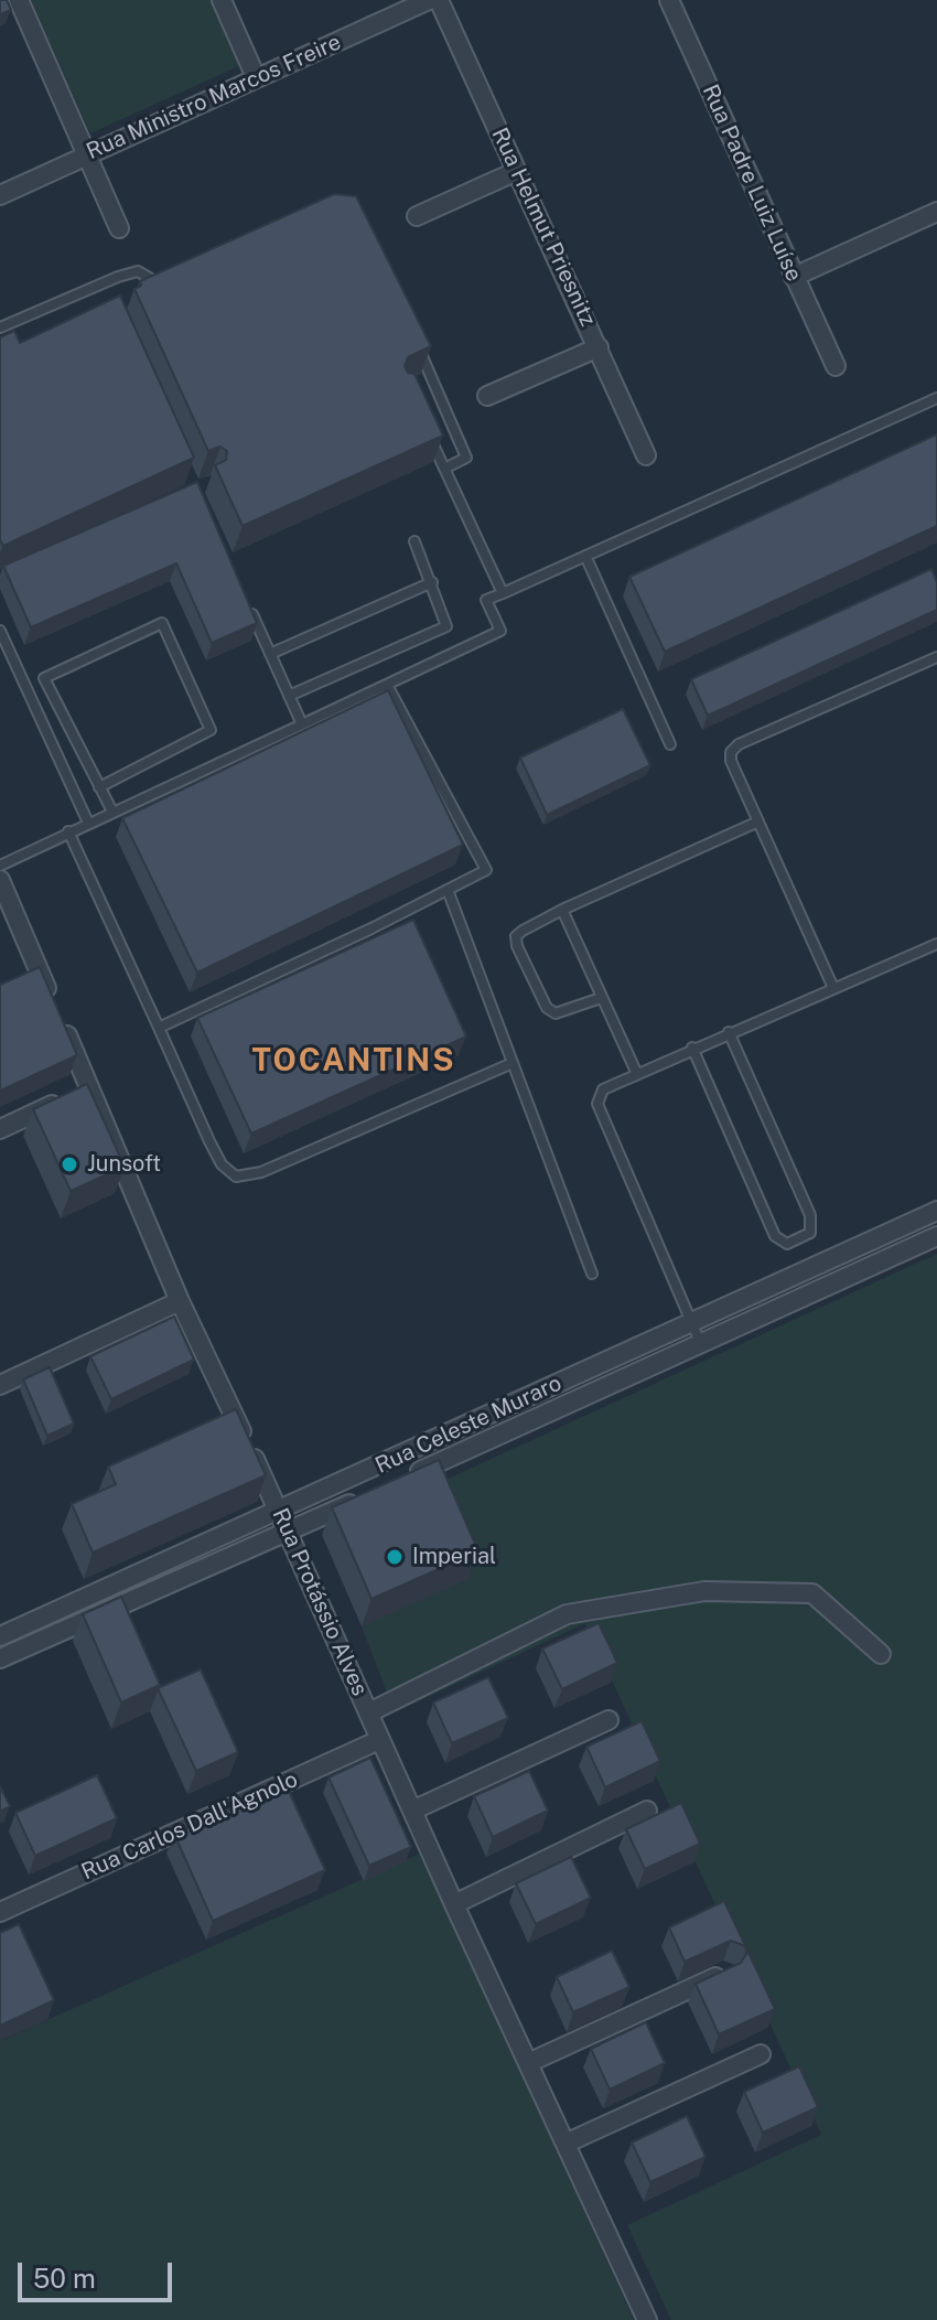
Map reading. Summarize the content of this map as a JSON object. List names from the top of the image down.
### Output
{
  "streets": {
    "street": [
      "Rua Ministro Marcos Freire",
      "Rua Padre Luiz Luíse",
      "Rua Helmut Priesnitz",
      "Rua Celeste Muraro",
      "Rua Protássio Alves",
      "Rua Carlos Dall'Agnolo"
    ]
  },
  "crossings": [
    ["Rua Celeste Muraro", "Rua Protássio Alves"],
    ["Rua Protássio Alves", "Rua Carlos Dall'Agnolo"]
  ],
  "districts": ["TOCANTINS"],
  "places": ["Junsoft", "Imperial"],
  "scale_bar": "50 m"
}
